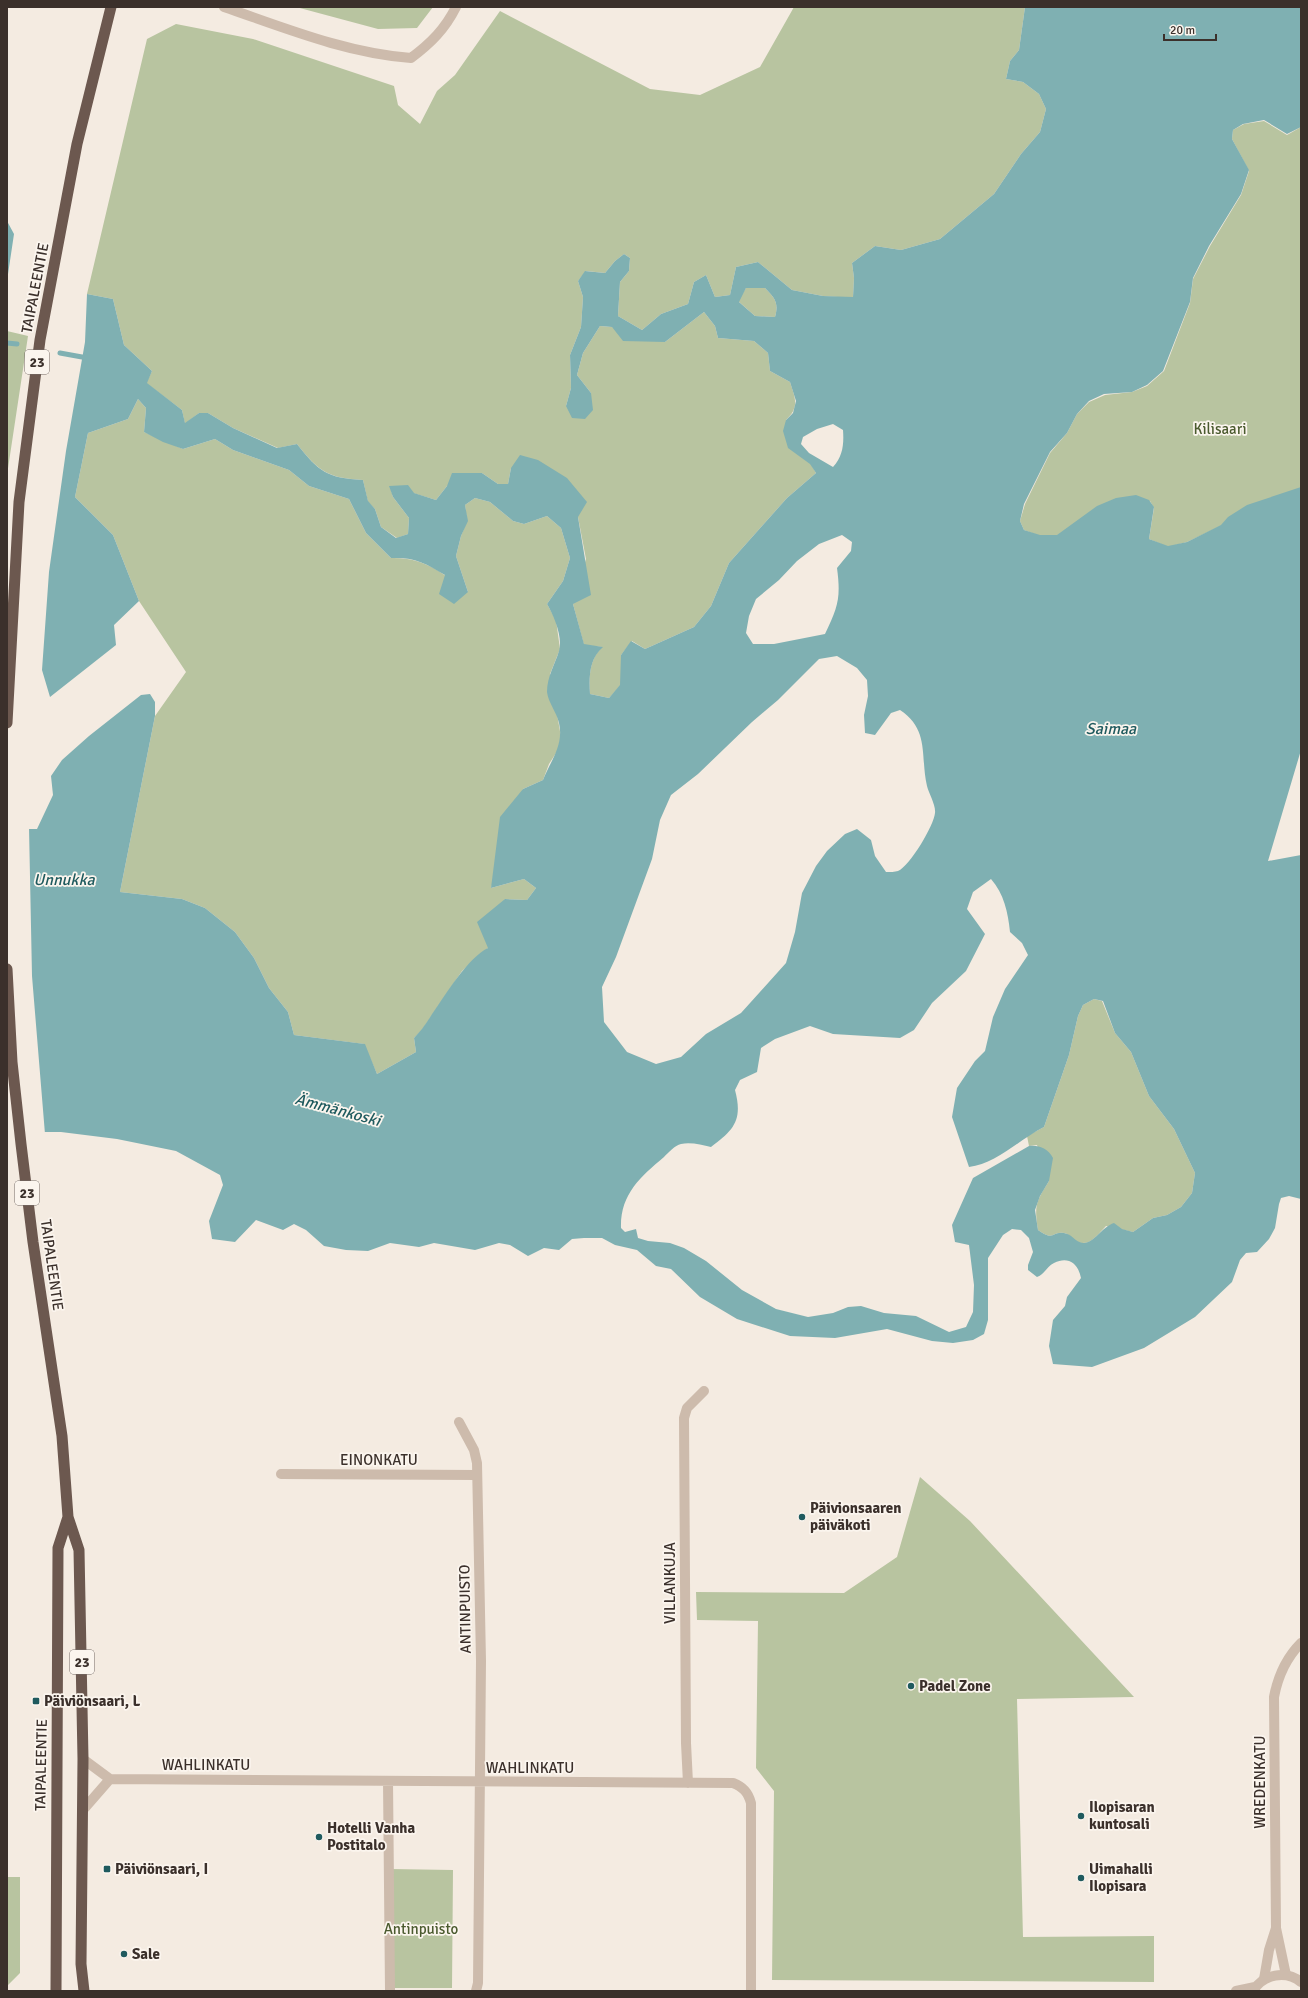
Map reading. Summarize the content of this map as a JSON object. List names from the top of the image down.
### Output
{
  "streets": {
    "highway": ["TAIPALEENTIE", "23"],
    "street": [
      "EINONKATU",
      "VILLANKUJA",
      "ANTINPUISTO",
      "WAHLINKATU",
      "WREDENKATU"
    ]
  },
  "crossings": [
    ["EINONKATU", "ANTINPUISTO"],
    ["VILLANKUJA", "WAHLINKATU"],
    ["ANTINPUISTO", "WAHLINKATU"]
  ],
  "water": ["Saimaa", "Unnukka", "Ämmänkoski"],
  "parks": ["Kilisaari", "Antinpuisto"],
  "places": {
    "other": [
      "Päivionsaaren päiväkoti",
      "Padel Zone",
      "Ilopisaran kuntosali",
      "Hotelli Vanha Postitalo",
      "Uimahalli Ilopisara",
      "Sale"
    ],
    "transit": ["Päiviönsaari, L", "Päiviönsaari, I"]
  },
  "scale_bar": "20 m"
}
